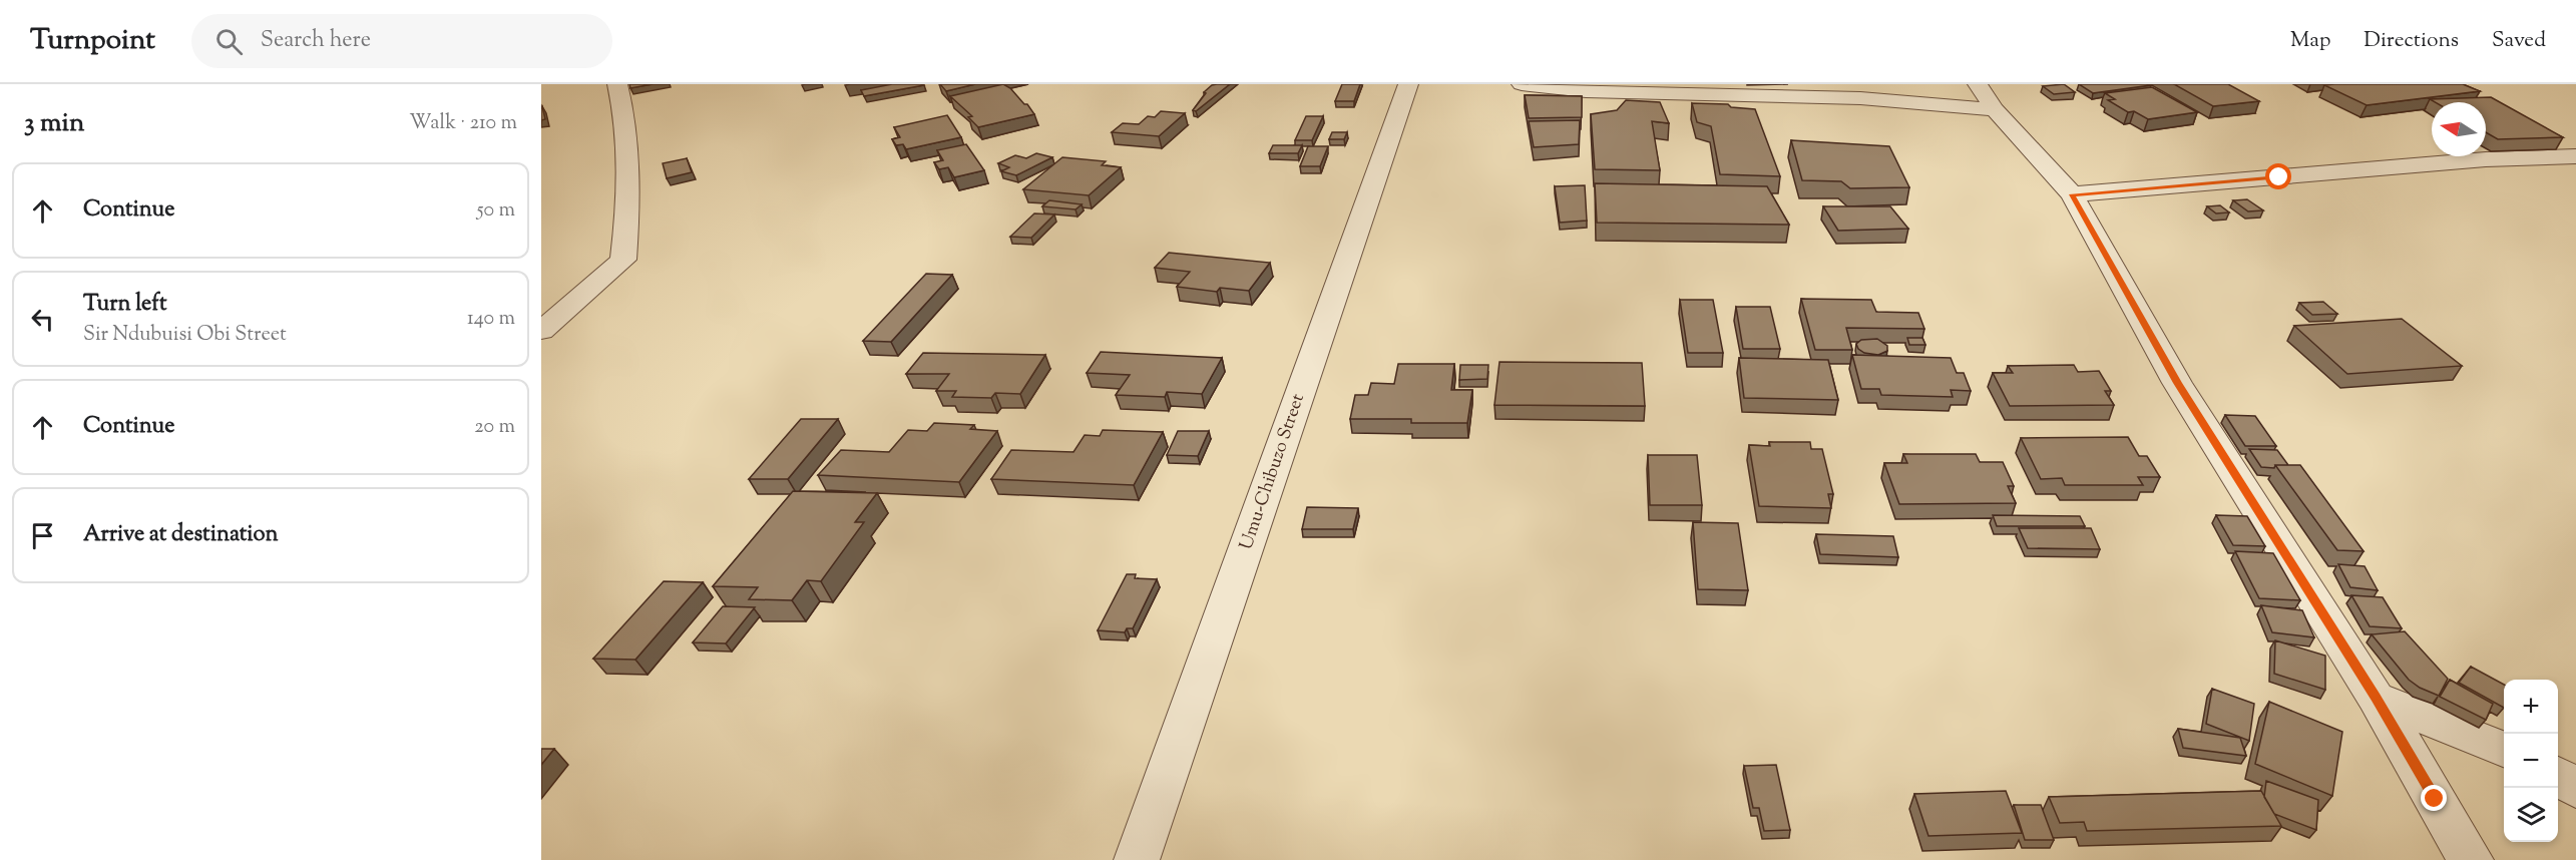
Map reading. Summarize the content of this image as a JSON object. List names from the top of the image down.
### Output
{
  "streets": {
    "street": ["Umu-Chibuzo Street"]
  },
  "north": "left",
  "page": {
    "header": "Turnpoint",
    "search": "Search here",
    "nav": ["Map", "Directions", "Saved"],
    "heading": ["3 min", "Walk · 210 m"],
    "list": [
      ["Continue", "50 m"],
      ["Turn left", "Sir Ndubuisi Obi Street", "140 m"],
      ["Continue", "20 m"],
      "Arrive at destination"
    ],
    "map_buttons": ["+", "−"]
  }
}
